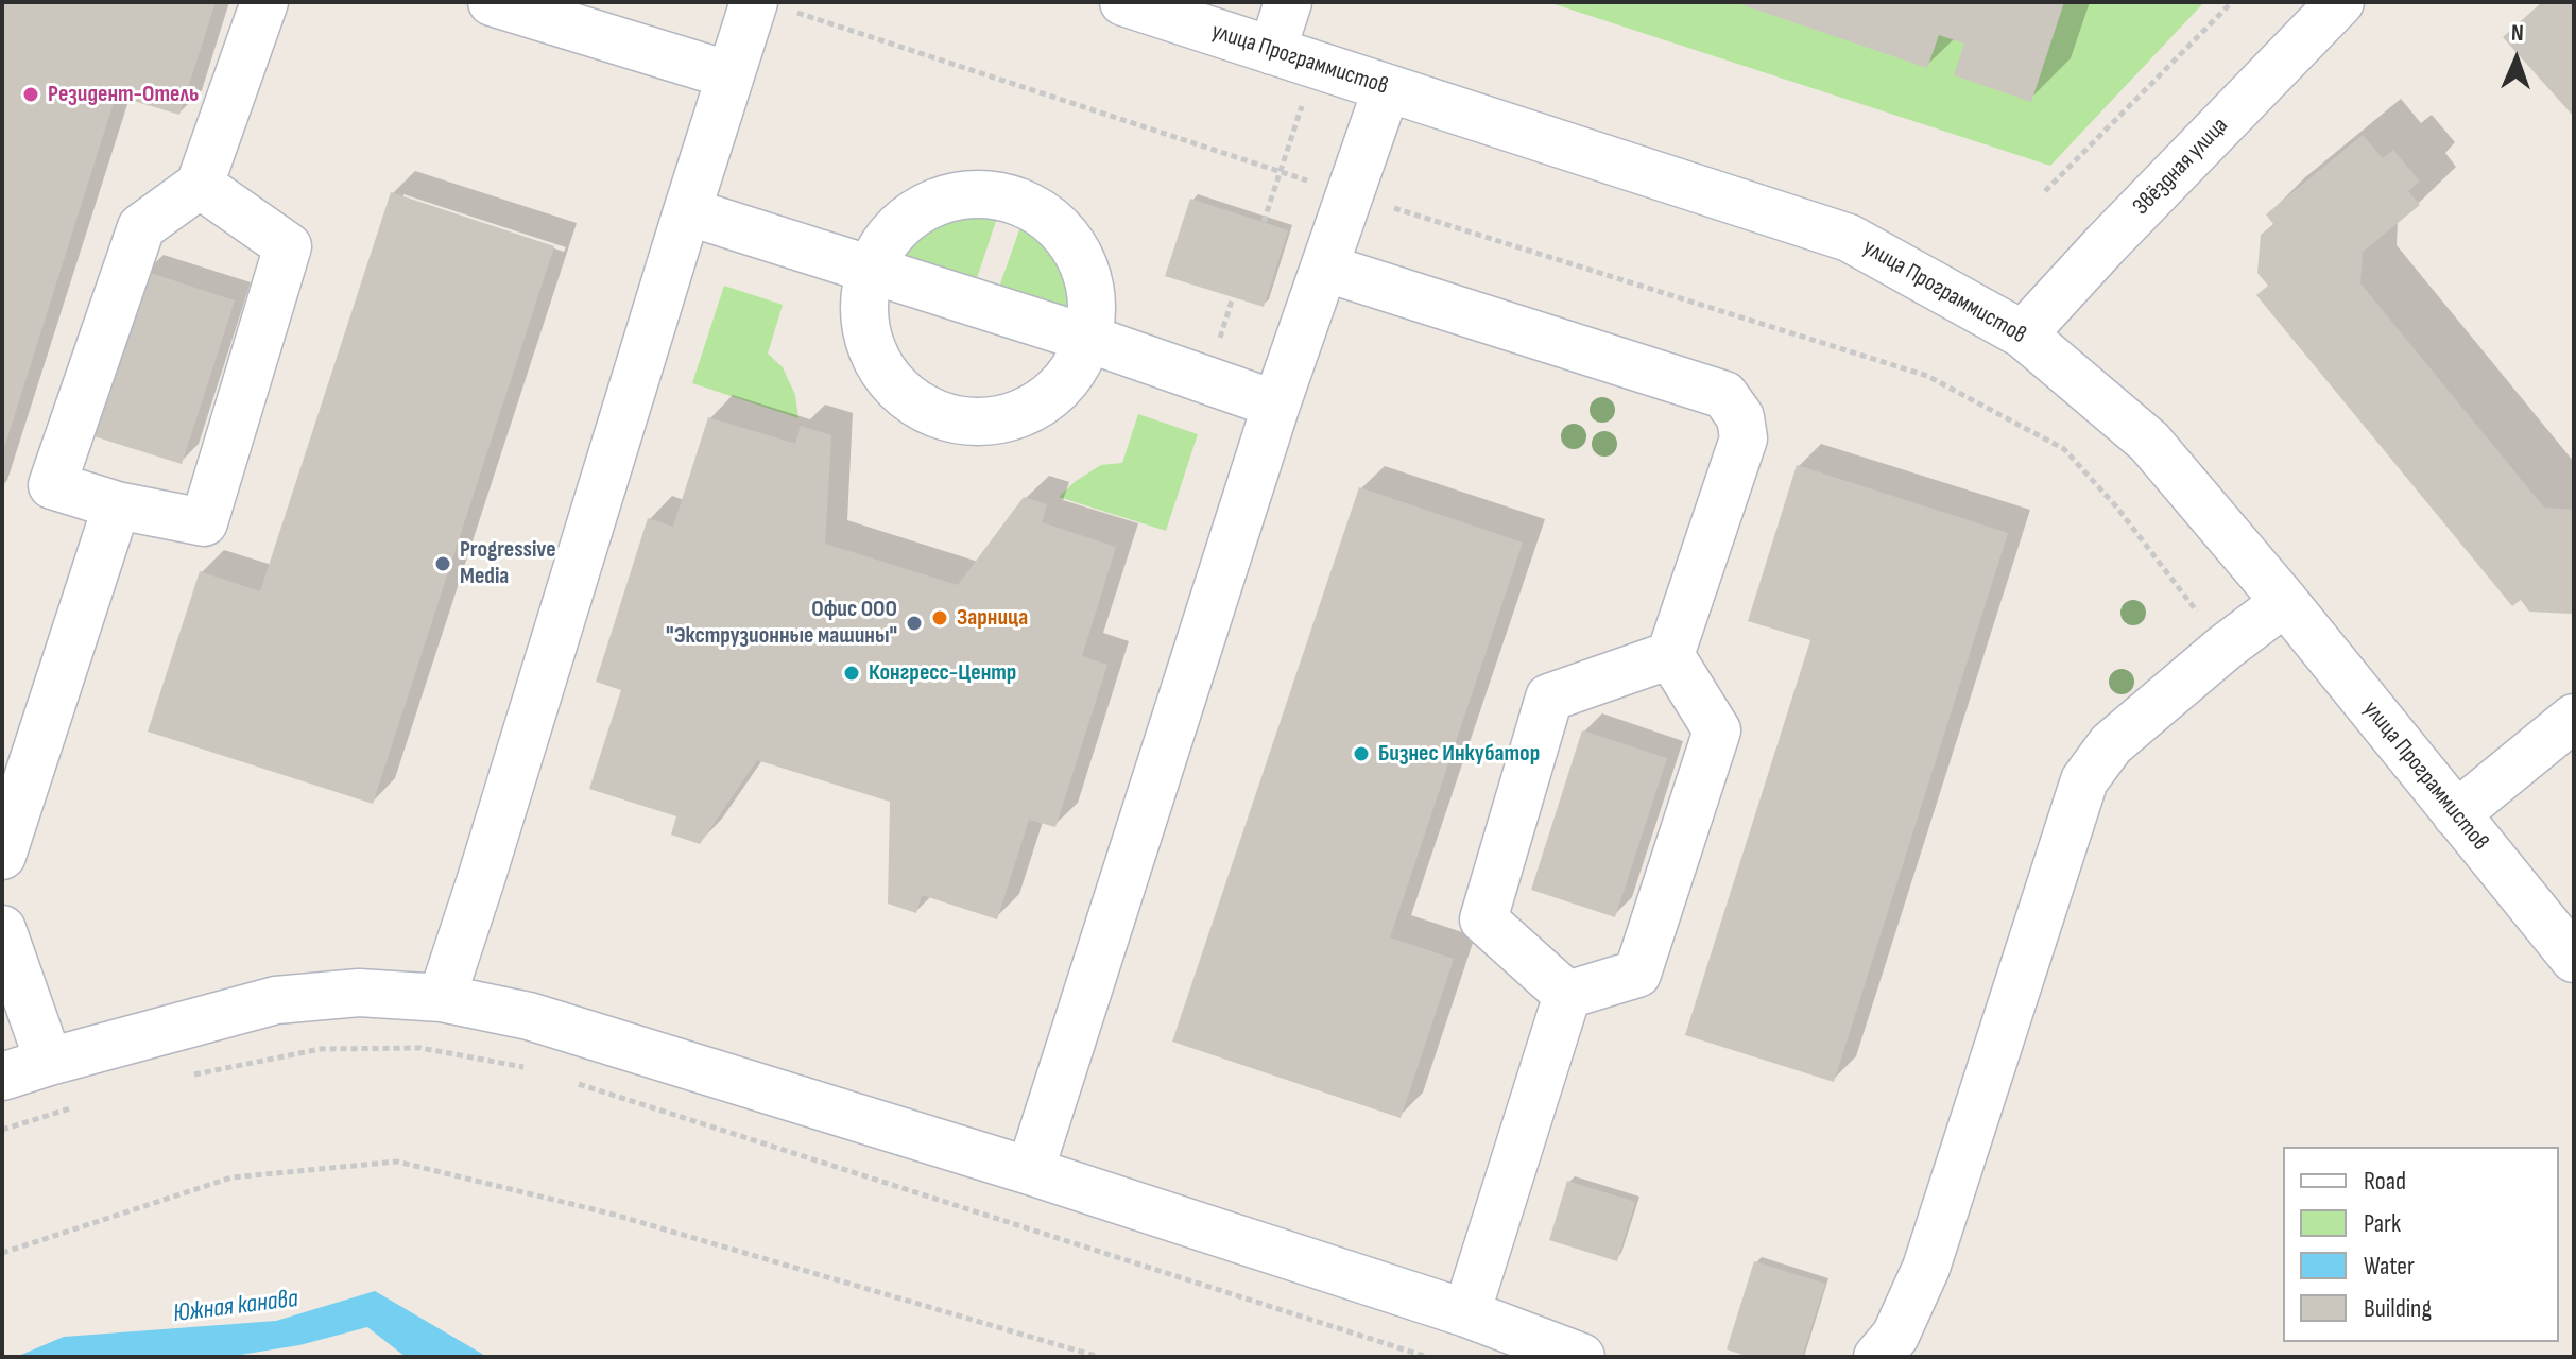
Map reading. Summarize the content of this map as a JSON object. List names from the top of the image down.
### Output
{
  "streets": {
    "street": ["улица Программистов", "Звёздная улица"]
  },
  "crossings": [
    ["улица Программистов", "Звёздная улица"]
  ],
  "water": ["Южная канава"],
  "places": [
    "Резидент-Отель",
    "Progressive Media",
    "Зарница",
    "Офис ООО \"Экструзионные машины\"",
    "Конгресс-Центр",
    "Бизнес Инкубатор"
  ],
  "legend": [
    "Road",
    "Park",
    "Water",
    "Building"
  ],
  "north": "top"
}
